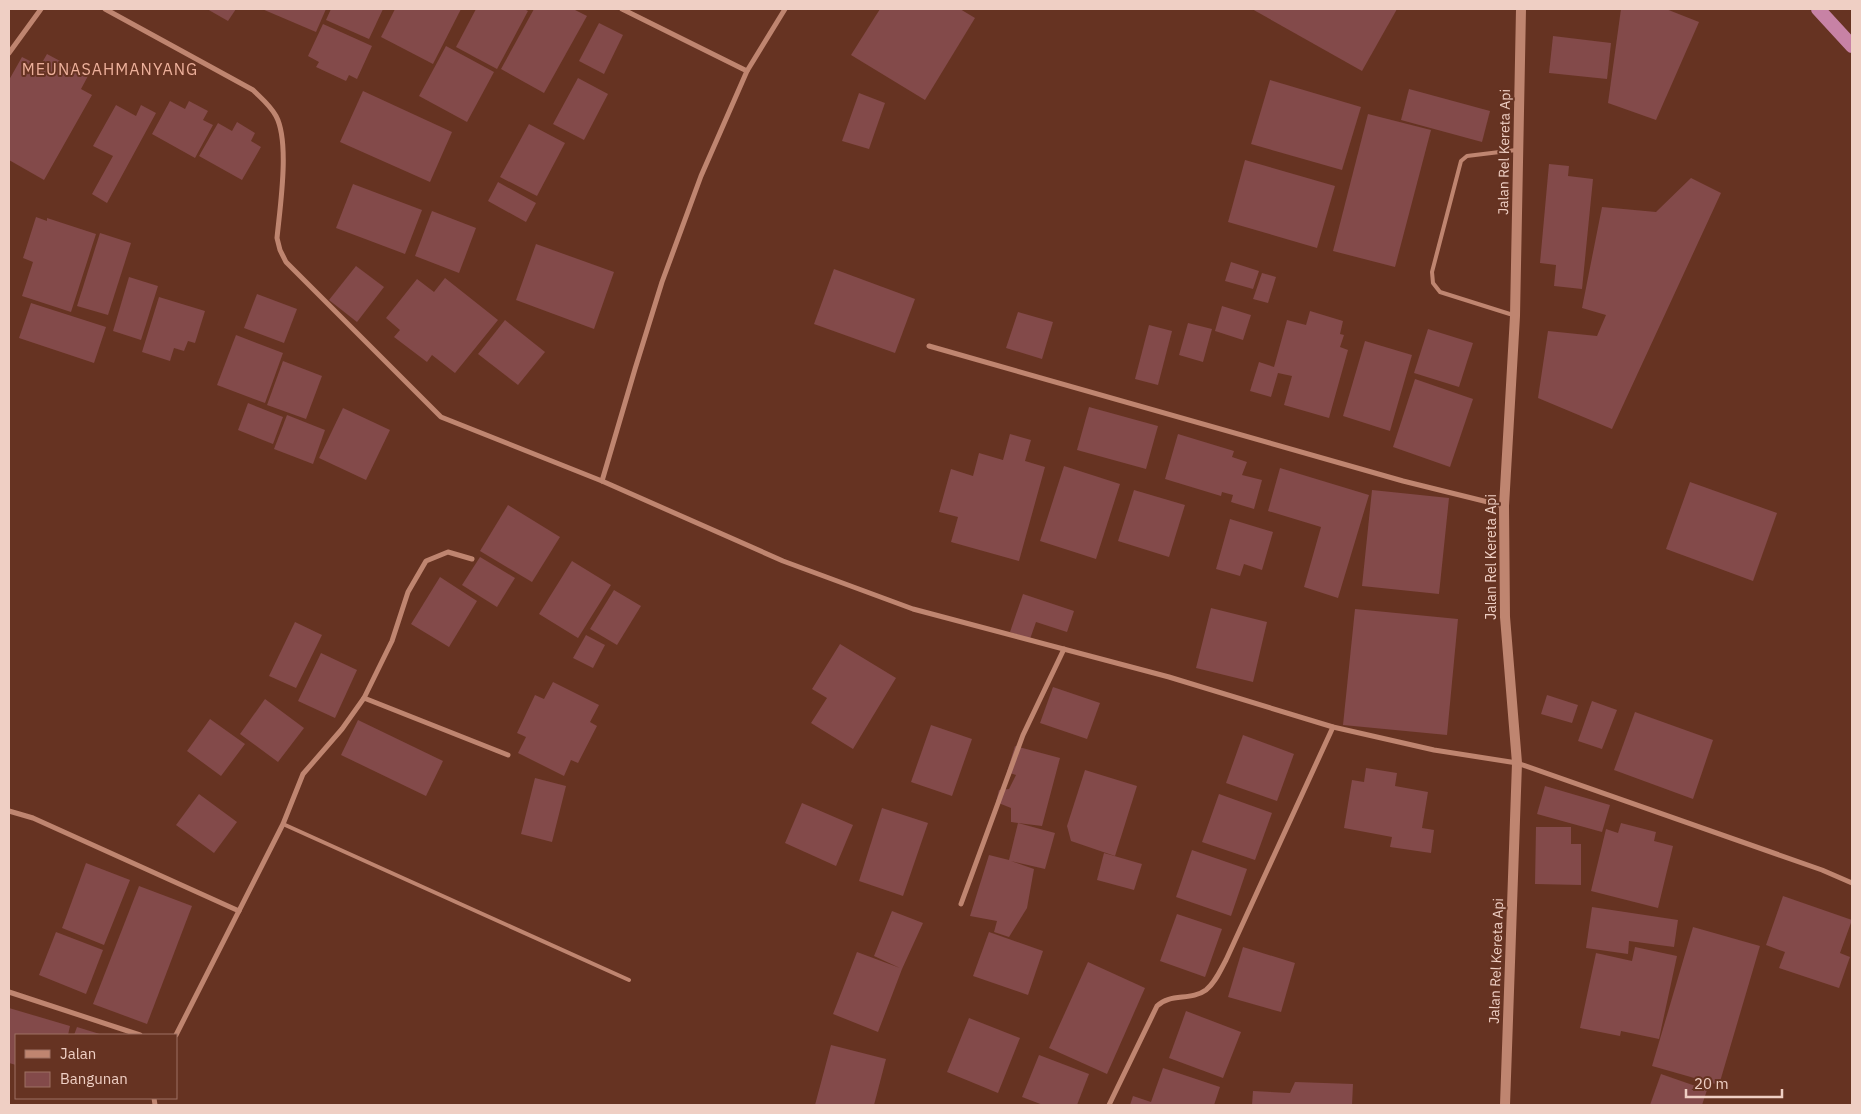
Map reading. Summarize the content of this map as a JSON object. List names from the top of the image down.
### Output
{
  "streets": {
    "main road": ["Jalan Rel Kereta Api"]
  },
  "districts": ["MEUNASAHMANYANG"],
  "legend": ["Jalan", "Bangunan"],
  "scale_bar": "20 m"
}
